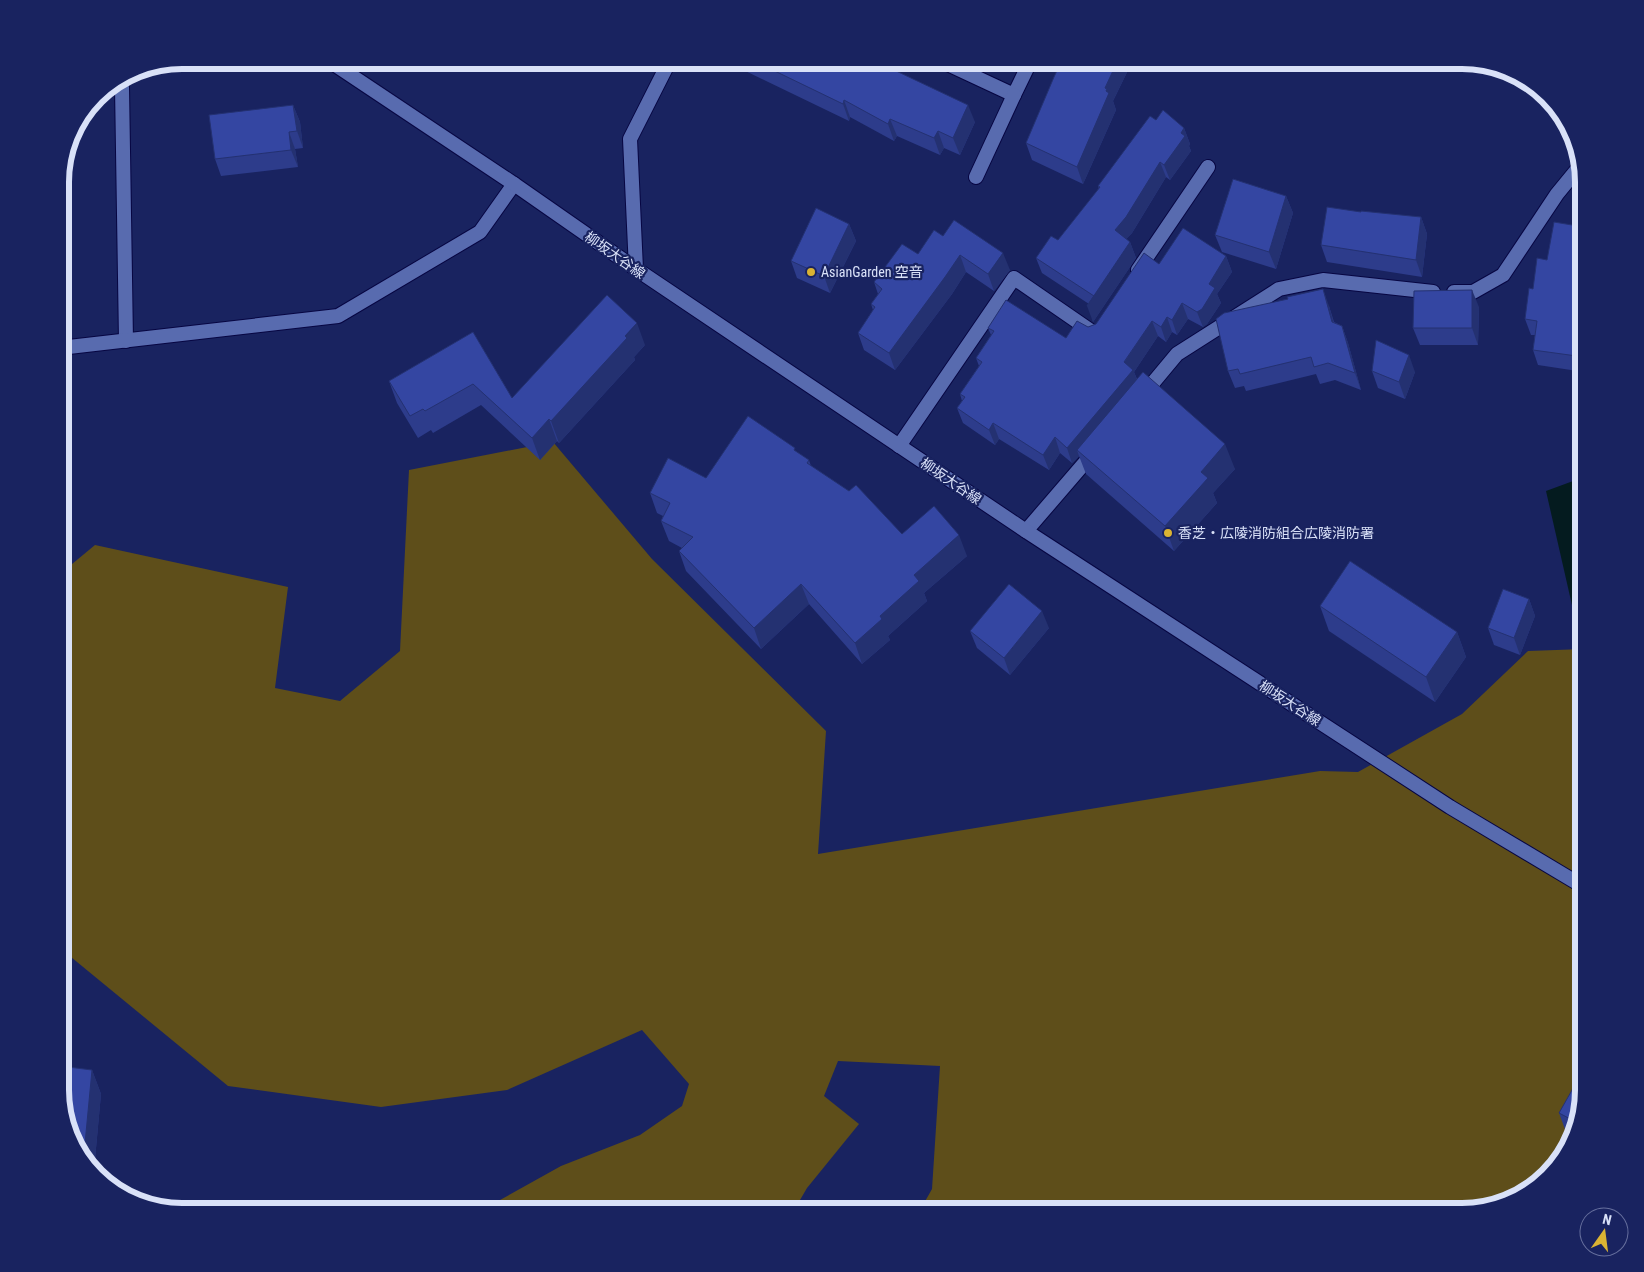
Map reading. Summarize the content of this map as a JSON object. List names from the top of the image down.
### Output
{
  "streets": {
    "street": ["柳坂大谷線"]
  },
  "places": ["AsianGarden 空音", "香芝・広陵消防組合広陵消防署"],
  "north": "top"
}
